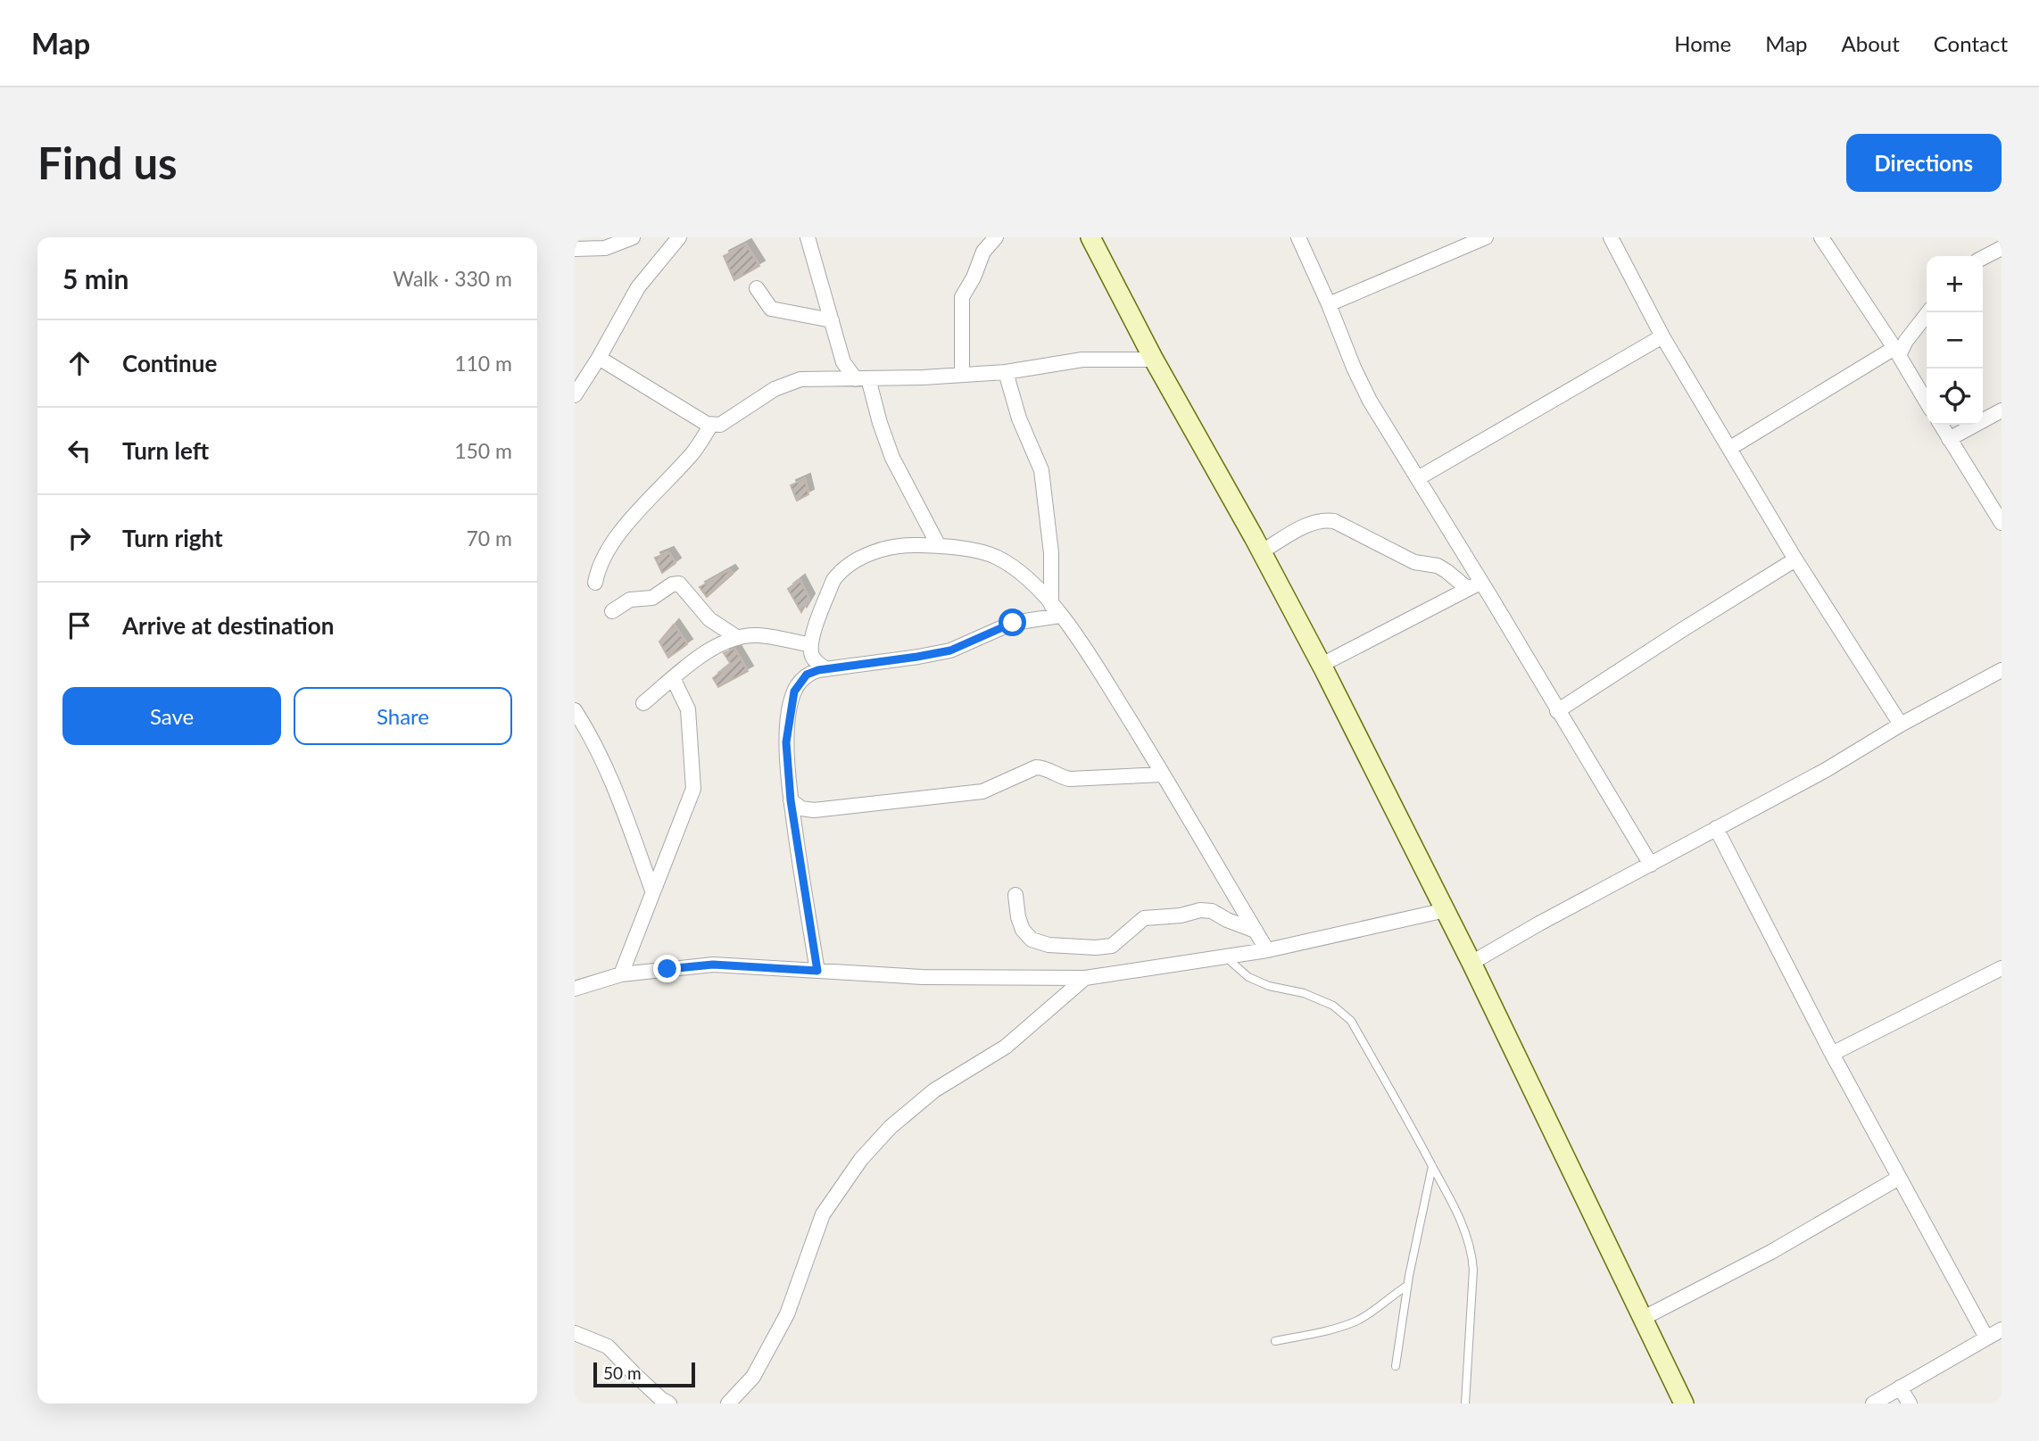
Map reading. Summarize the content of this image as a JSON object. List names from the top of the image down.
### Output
{
  "scale_bar": "50 m",
  "page": {
    "header": "Map",
    "nav": [
      "Home",
      "Map",
      "About",
      "Contact"
    ],
    "buttons": [
      "Directions",
      ["Save", "Share"]
    ],
    "title": "Find us",
    "heading": ["5 min", "Walk · 330 m"],
    "map_buttons": ["+", "−"],
    "list": [
      ["Continue", "110 m"],
      ["Turn left", "150 m"],
      ["Turn right", "70 m"],
      "Arrive at destination"
    ],
    "scale": "50 m"
  }
}
